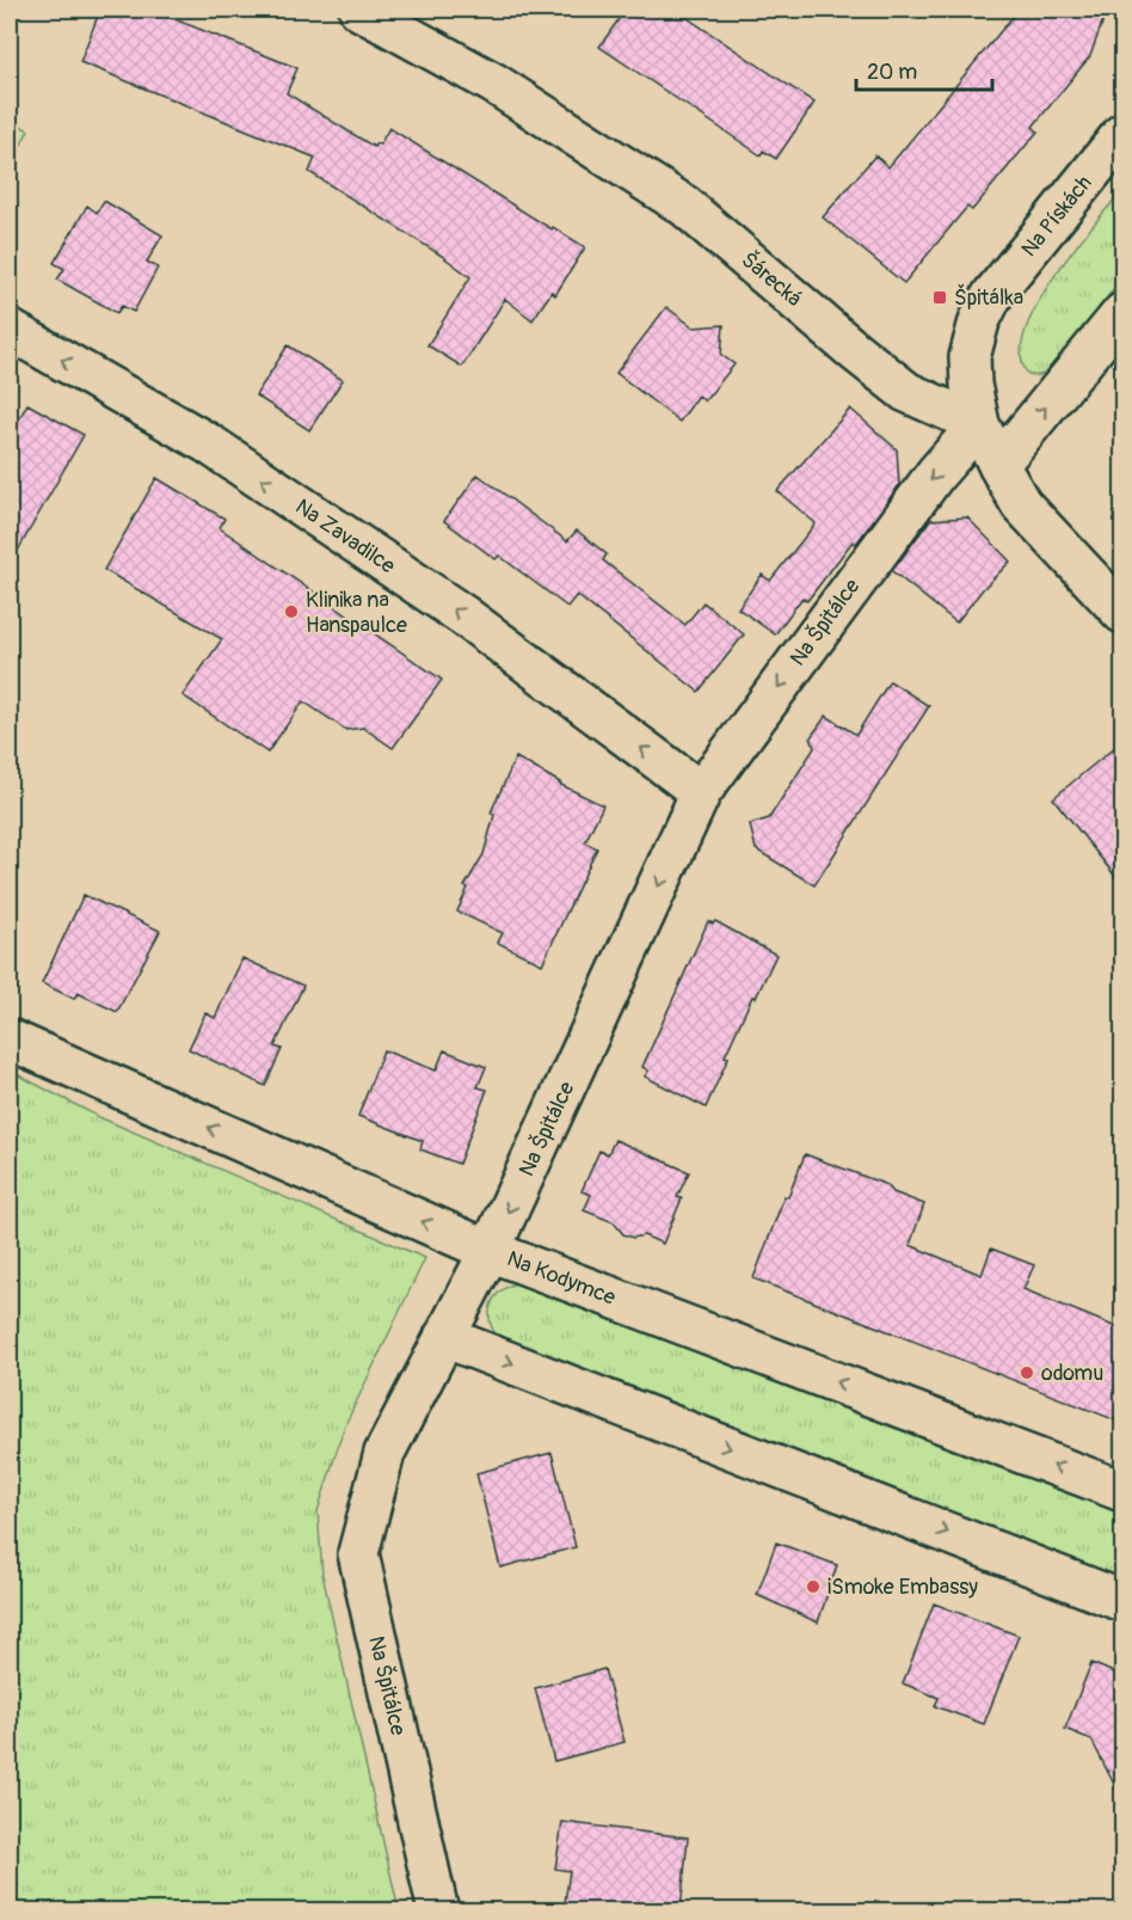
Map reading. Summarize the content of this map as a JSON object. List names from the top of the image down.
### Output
{
  "streets": {
    "street": [
      "Na Pískách",
      "Šárecká",
      "Na Zavadilce",
      "Na Špitálce",
      "Na Kodymce"
    ]
  },
  "crossings": [
    ["Na Pískách", "Šárecká"],
    ["Na Pískách", "Na Špitálce"],
    ["Šárecká", "Na Špitálce"],
    ["Na Zavadilce", "Na Špitálce"],
    ["Na Špitálce", "Na Kodymce"]
  ],
  "one_way": ["Na Zavadilce", "Na Špitálce"],
  "places": {
    "transit": ["Špitálka"],
    "other": ["Klinika na Hanspaulce", "odomu", "iSmoke Embassy"]
  },
  "scale_bar": "20 m"
}
